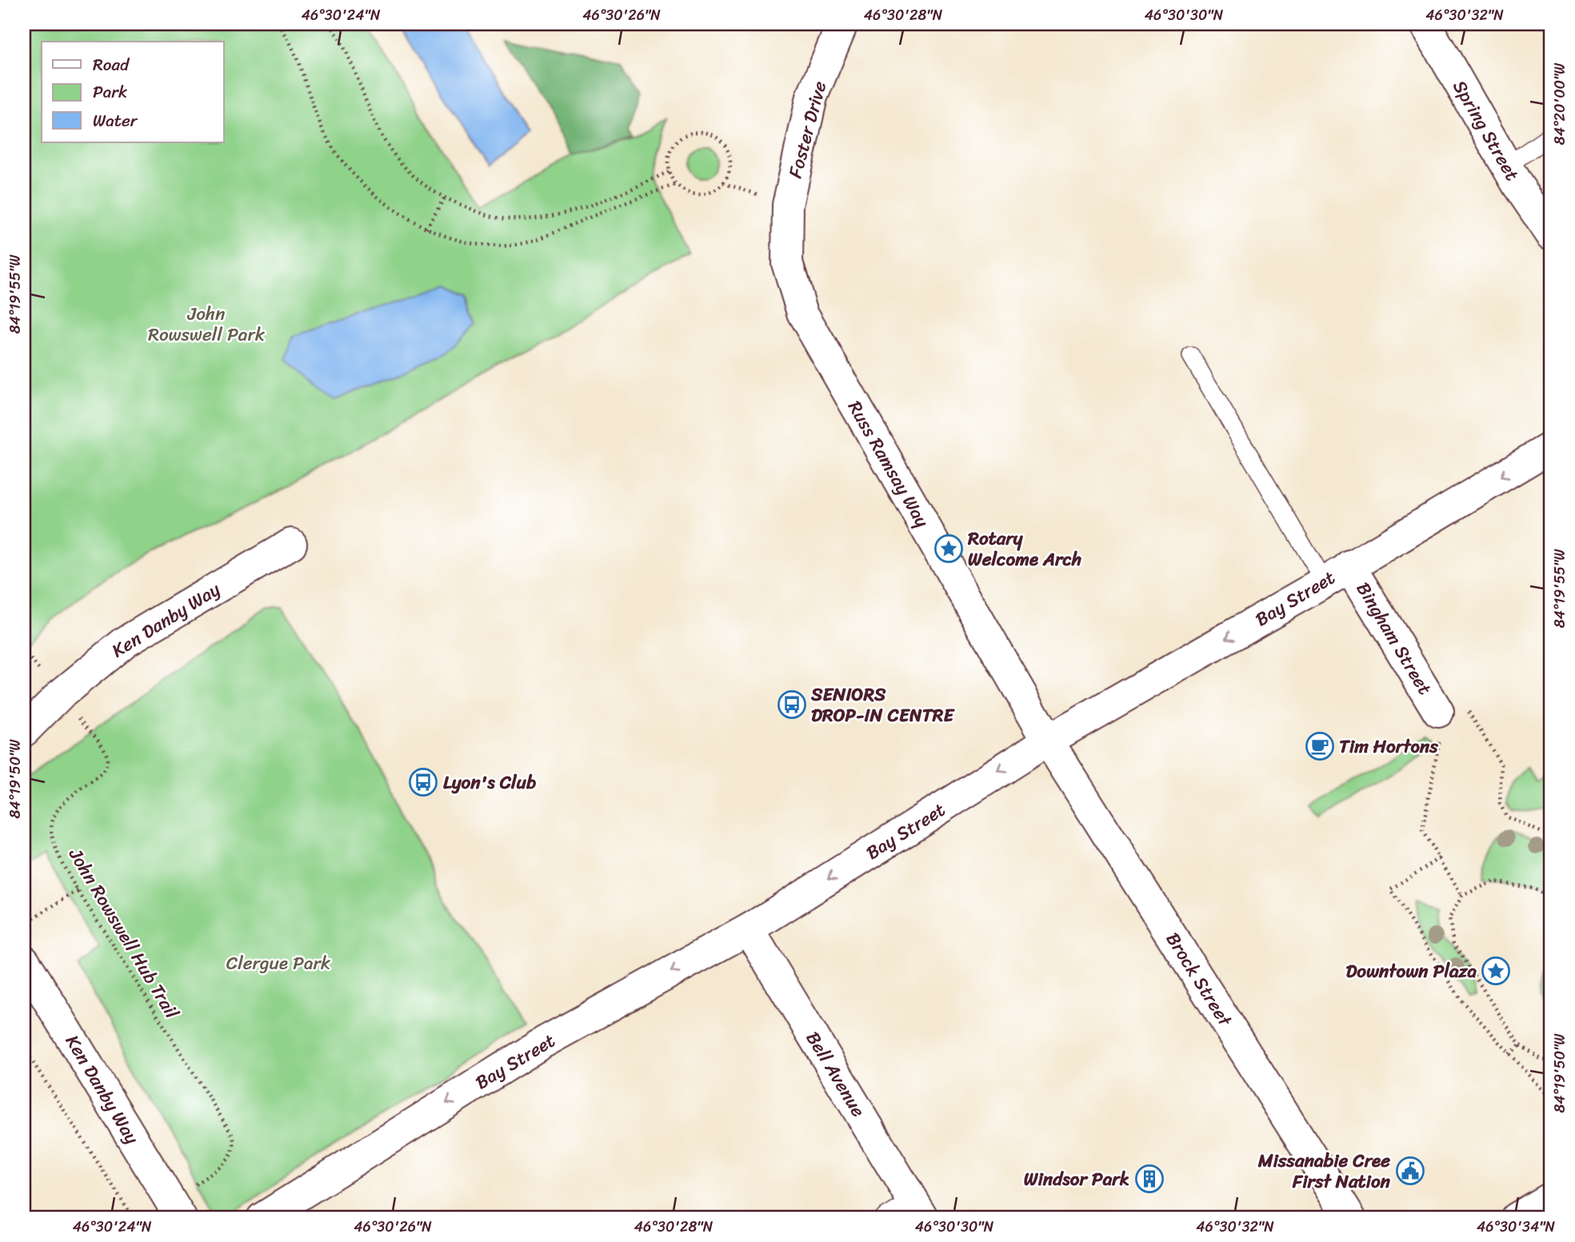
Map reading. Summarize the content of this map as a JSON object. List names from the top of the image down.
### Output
{
  "streets": {
    "street": [
      "Foster Drive",
      "Spring Street",
      "Russ Ramsay Way",
      "Bay Street",
      "Ken Danby Way",
      "Bingham Street",
      "Brock Street",
      "Bell Avenue"
    ],
    "path": ["John Rowswell Hub Trail"]
  },
  "crossings": [
    ["Foster Drive", "Russ Ramsay Way"],
    ["Russ Ramsay Way", "Bay Street"],
    ["Russ Ramsay Way", "Brock Street"],
    ["Bay Street", "Bingham Street"],
    ["Bay Street", "Brock Street"],
    ["Bay Street", "Bell Avenue"],
    ["Ken Danby Way", "John Rowswell Hub Trail"]
  ],
  "one_way": ["Bay Street"],
  "parks": ["John Rowswell Park", "Clergue Park"],
  "places": {
    "place": ["Rotary Welcome Arch", "Downtown Plaza"],
    "bus stop": ["SENIORS DROP-IN CENTRE", "Lyon's Club"],
    "cafe": ["Tim Hortons"],
    "public building": ["Missanabie Cree First Nation"],
    "building": ["Windsor Park"]
  },
  "legend": ["Road", "Park", "Water"],
  "coordinates": [
    "46°30'24\"N",
    "46°30'26\"N",
    "46°30'28\"N",
    "46°30'30\"N",
    "46°30'32\"N",
    "84°20'00\"W",
    "84°19'55\"W",
    "84°19'50\"W",
    "46°30'34\"N"
  ]
}
